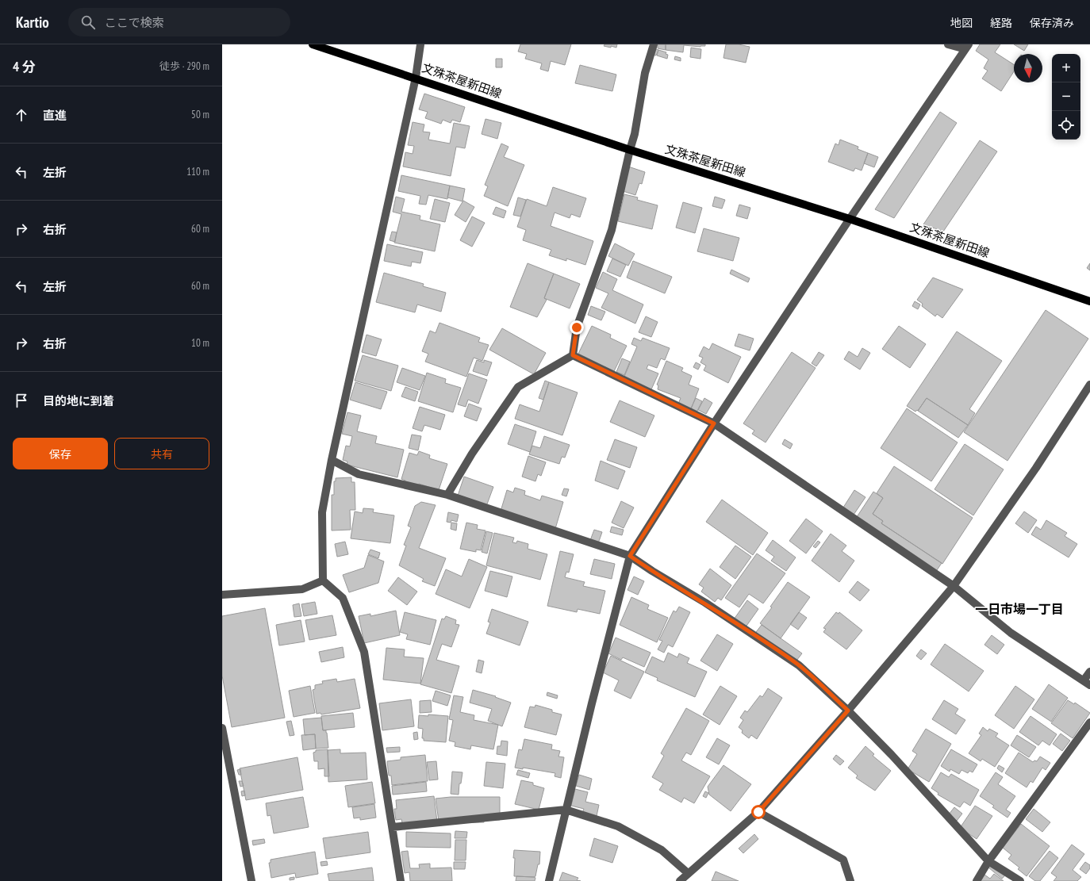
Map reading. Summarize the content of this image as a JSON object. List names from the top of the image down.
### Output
{
  "streets": {
    "main road": ["文殊茶屋新田線"]
  },
  "districts": ["一日市場一丁目"],
  "north": "bottom",
  "page": {
    "header": "Kartio",
    "search": "ここで検索",
    "nav": ["地図", "経路", "保存済み"],
    "heading": ["4 分", "徒歩 · 290 m"],
    "map_buttons": ["+", "−"],
    "list": [
      ["直進", "50 m"],
      ["左折", "110 m"],
      ["右折", "60 m"],
      ["左折", "60 m"],
      ["右折", "10 m"],
      "目的地に到着"
    ],
    "buttons": ["保存", "共有"]
  }
}
